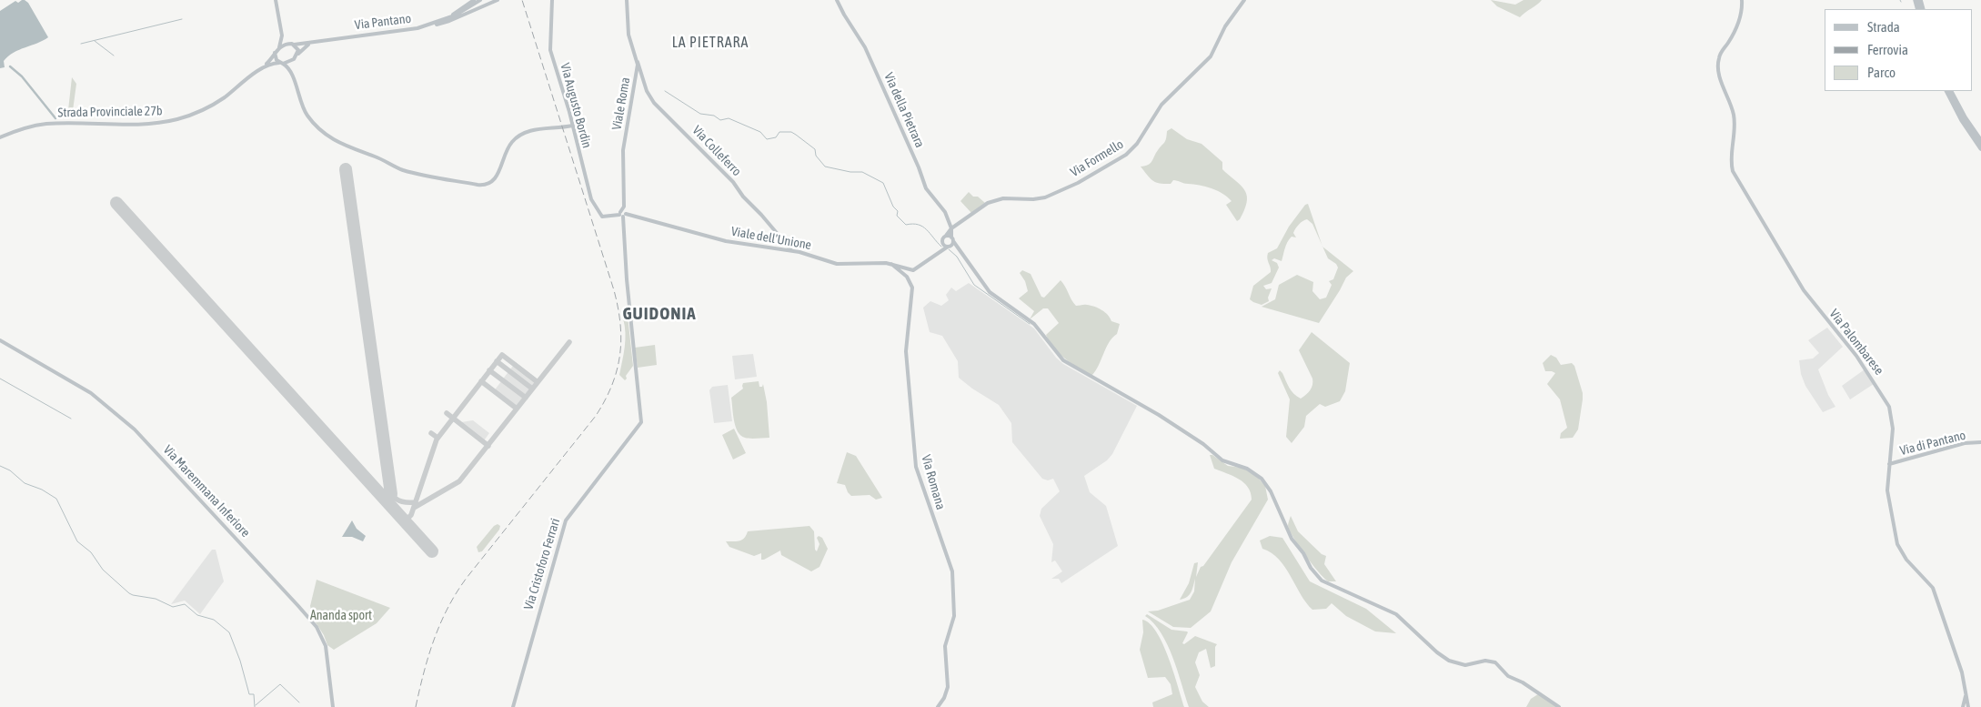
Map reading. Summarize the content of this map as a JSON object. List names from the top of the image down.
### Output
{
  "streets": {
    "main road": [
      "Via Pantano",
      "Viale Roma",
      "Via Augusto Bordin",
      "Via della Pietrara",
      "Strada Provinciale 27b",
      "Via Colleferro",
      "Via Formello",
      "Viale dell'Unione",
      "Via Palombarese",
      "Via di Pantano",
      "Via Romana",
      "Via Maremmana Inferiore",
      "Via Cristoforo Ferrari"
    ]
  },
  "crossings": [
    ["Viale Roma", "Via Colleferro"],
    ["Viale Roma", "Viale dell'Unione"],
    ["Viale Roma", "Via Cristoforo Ferrari"],
    ["Via Augusto Bordin", "Viale dell'Unione"],
    ["Via della Pietrara", "Via Formello"],
    ["Via Colleferro", "Viale dell'Unione"],
    ["Via Formello", "Viale dell'Unione"],
    ["Viale dell'Unione", "Via Romana"],
    ["Via Palombarese", "Via di Pantano"]
  ],
  "districts": ["LA PIETRARA", "GUIDONIA"],
  "parks": ["Ananda sport"],
  "legend": ["Strada", "Ferrovia", "Parco"]
}
